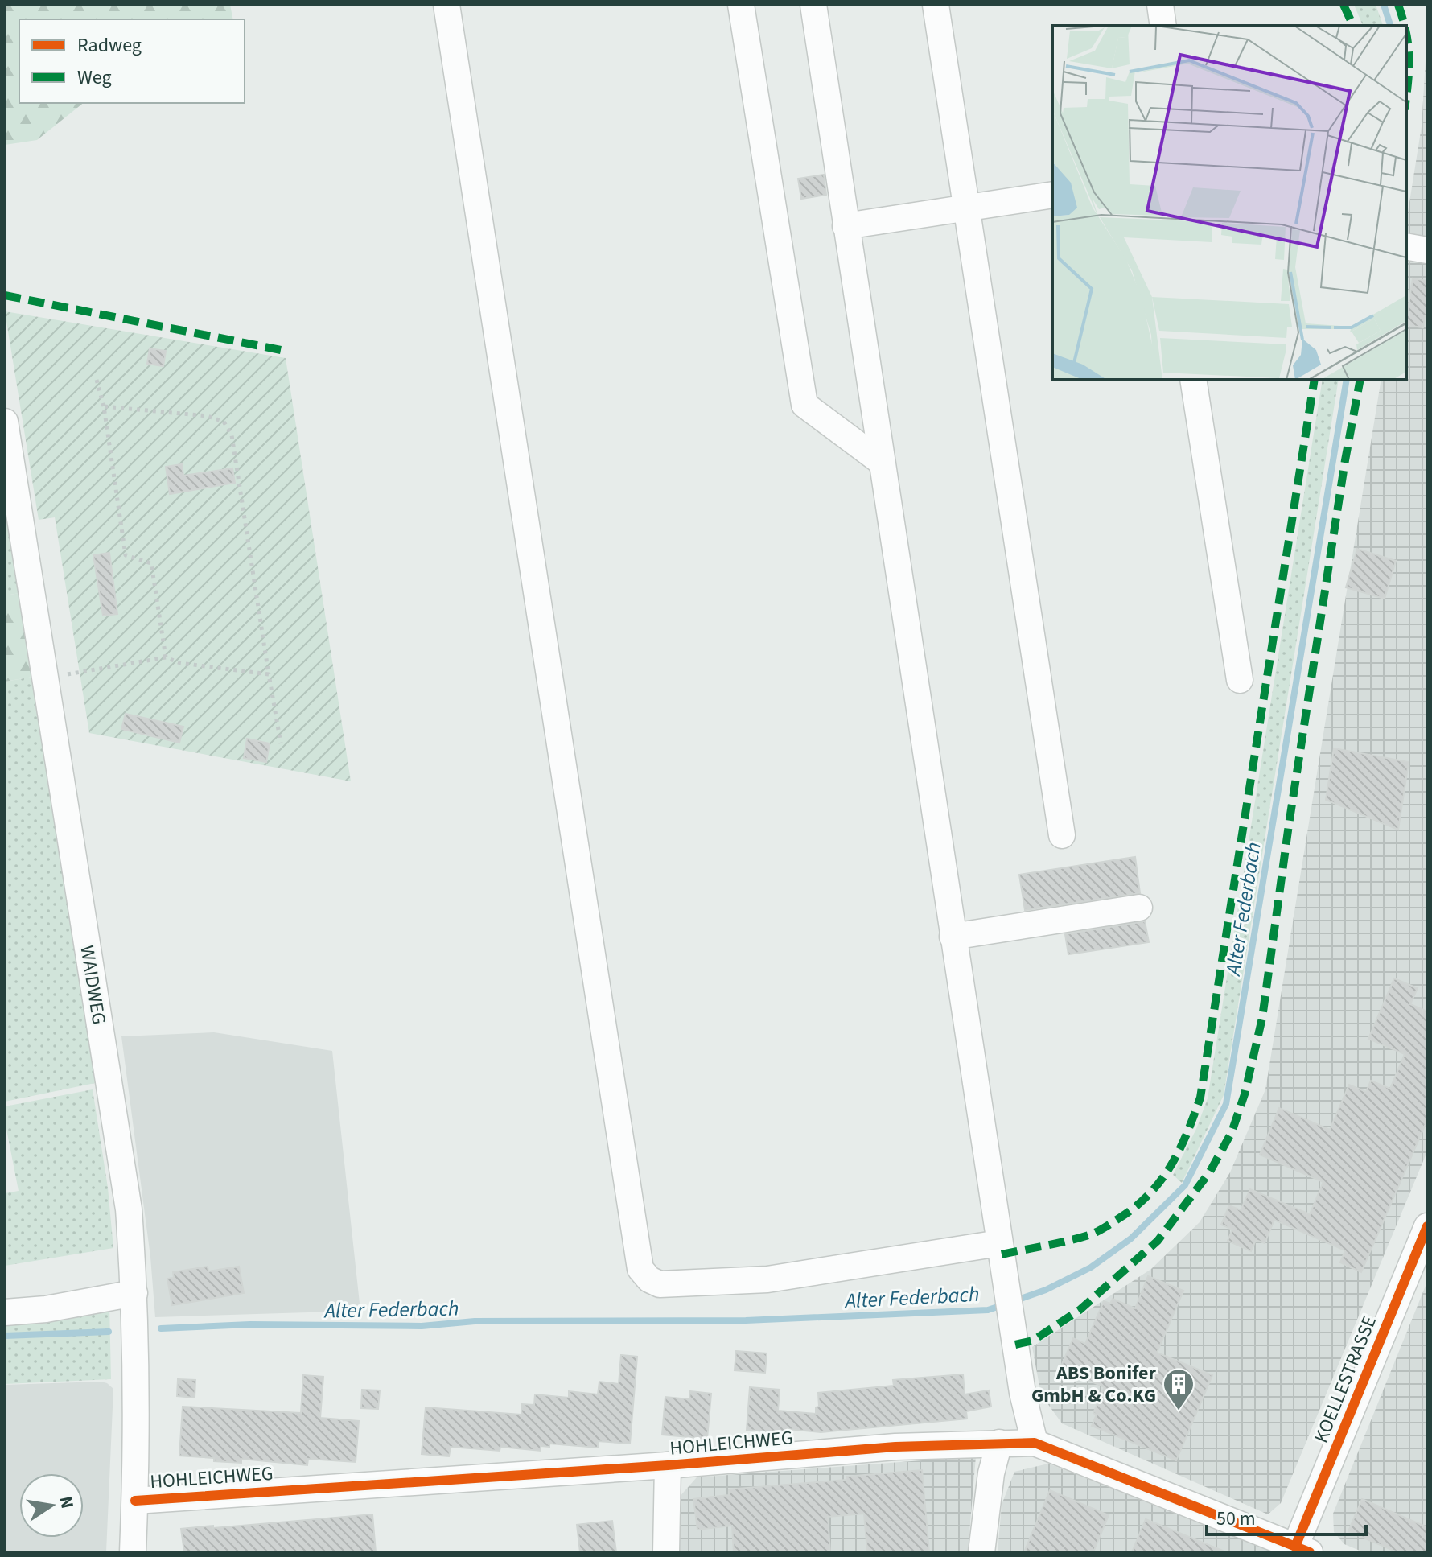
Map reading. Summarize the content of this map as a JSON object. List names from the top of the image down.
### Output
{
  "streets": {
    "street": ["WAIDWEG", "KOELLESTRASSE", "HOHLEICHWEG"]
  },
  "crossings": [
    ["WAIDWEG", "HOHLEICHWEG"],
    ["KOELLESTRASSE", "HOHLEICHWEG"]
  ],
  "water": ["Alter Federbach"],
  "places": {
    "building": ["ABS Bonifer GmbH & Co.KG"]
  },
  "legend": ["Radweg", "Weg"],
  "scale_bar": "50 m",
  "north": "right"
}
